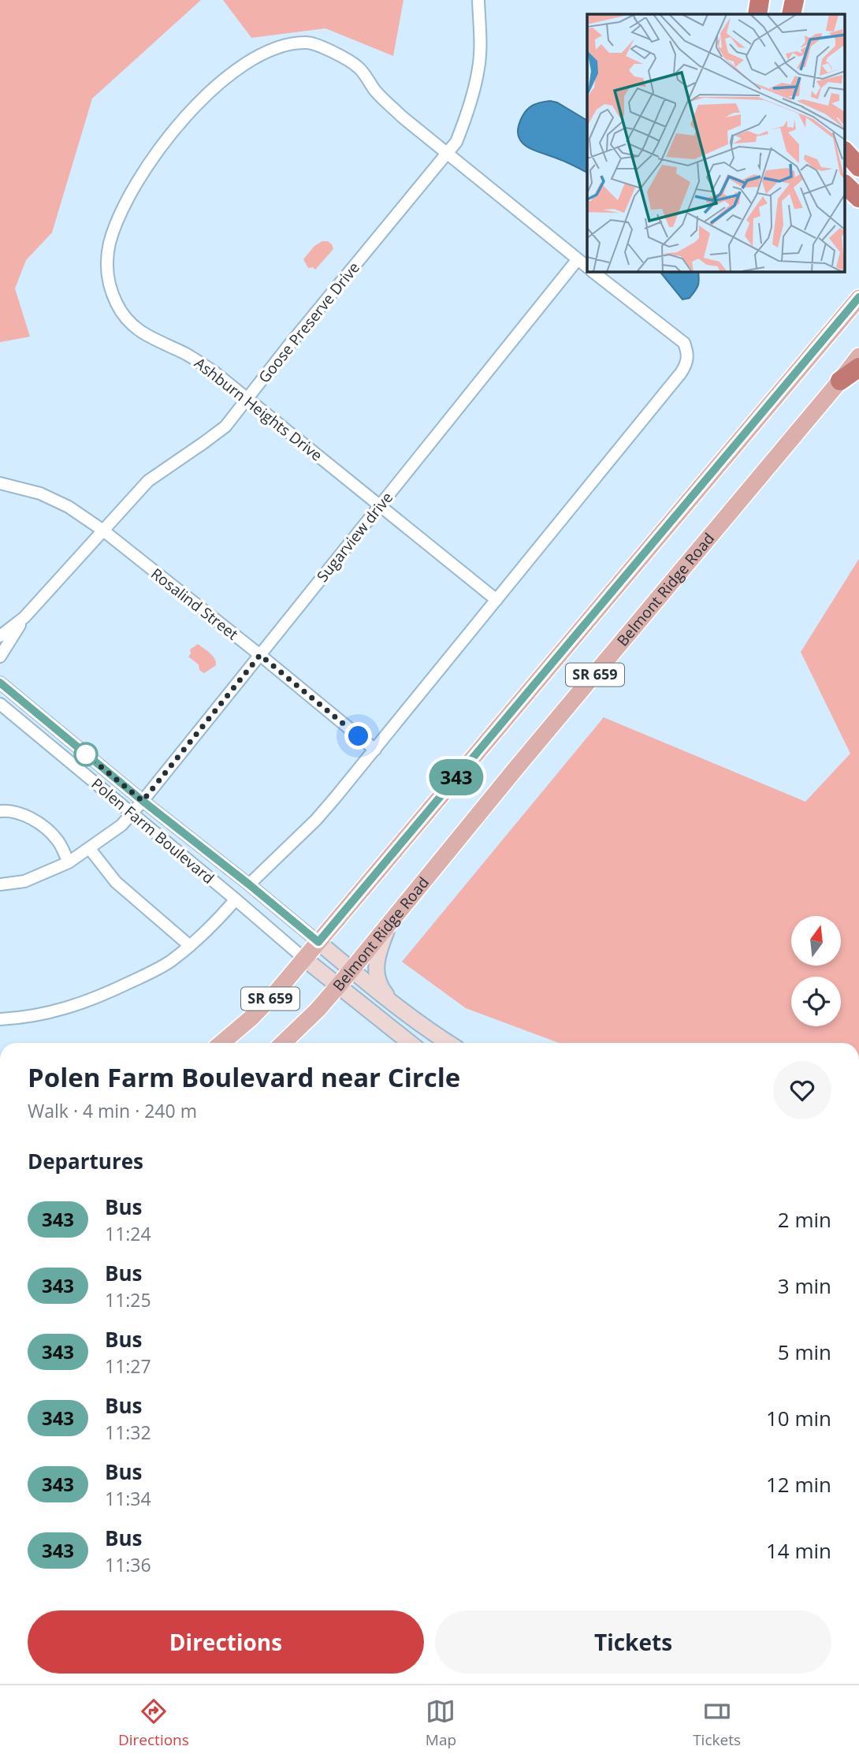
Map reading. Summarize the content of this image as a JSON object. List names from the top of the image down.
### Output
{
  "streets": {
    "main road": ["Belmont Ridge Road", "SR 659"],
    "street": [
      "Goose Preserve Drive",
      "Ashburn Heights Drive",
      "Sugarview drive",
      "Rosalind Street",
      "Polen Farm Boulevard"
    ]
  },
  "crossings": [
    ["Goose Preserve Drive", "Ashburn Heights Drive"],
    ["Goose Preserve Drive", "Rosalind Street"],
    ["Ashburn Heights Drive", "Sugarview drive"],
    ["Ashburn Heights Drive", "Rosalind Street"],
    ["Ashburn Heights Drive", "Polen Farm Boulevard"],
    ["Sugarview drive", "Rosalind Street"],
    ["Sugarview drive", "Polen Farm Boulevard"],
    ["SR 659", "Polen Farm Boulevard"]
  ],
  "lines": ["bus line 343"],
  "north": "top",
  "page": {
    "on_map": "343",
    "heading": [
      ["Polen Farm Boulevard near Circle", "Walk · 4 min · 240 m"],
      "Departures"
    ],
    "list": [
      {
        "mark": "343",
        "name": "Bus",
        "note": "11:24",
        "value": "2 min"
      },
      {
        "mark": "343",
        "name": "Bus",
        "note": "11:25",
        "value": "3 min"
      },
      {
        "mark": "343",
        "name": "Bus",
        "note": "11:27",
        "value": "5 min"
      },
      {
        "mark": "343",
        "name": "Bus",
        "note": "11:32",
        "value": "10 min"
      },
      {
        "mark": "343",
        "name": "Bus",
        "note": "11:34",
        "value": "12 min"
      },
      {
        "mark": "343",
        "name": "Bus",
        "note": "11:36",
        "value": "14 min"
      }
    ],
    "buttons": ["Directions", "Tickets"],
    "tabs": ["Directions", "Map", "Tickets"]
  }
}
